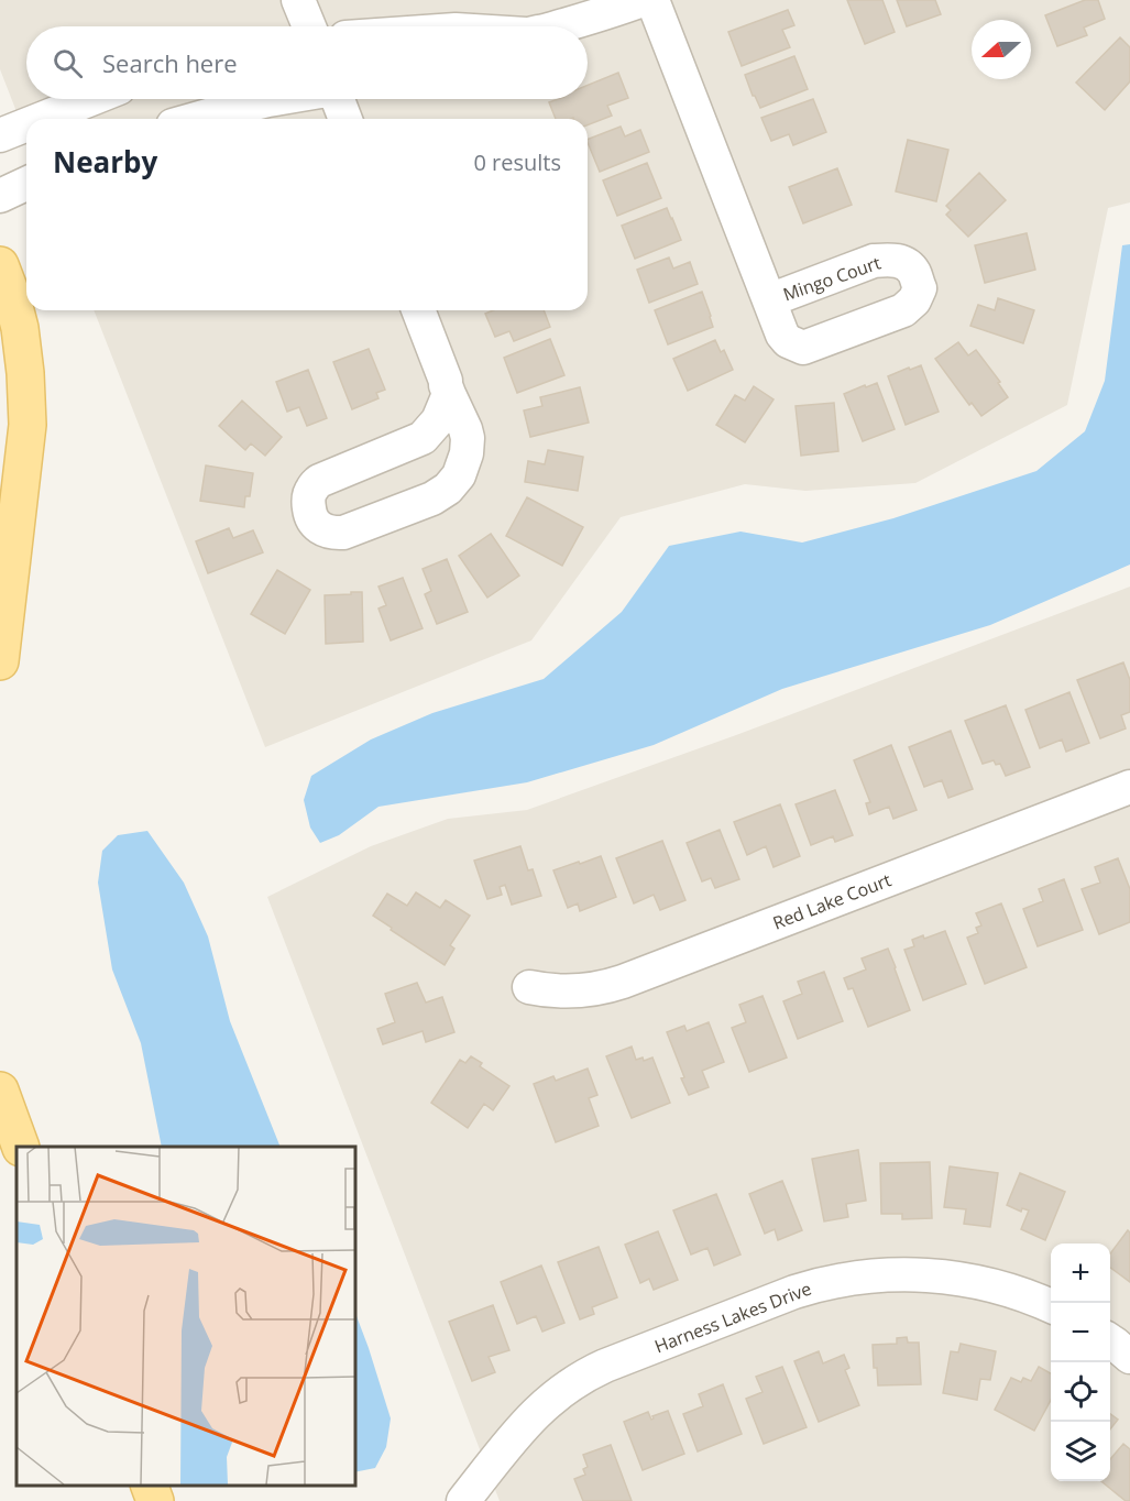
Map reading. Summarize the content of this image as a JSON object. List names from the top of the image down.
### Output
{
  "streets": {
    "street": ["Mingo Court", "Red Lake Court", "Harness Lakes Drive"]
  },
  "north": "left",
  "page": {
    "search": "Search here",
    "heading": ["Nearby", "0 results"],
    "map_buttons": ["+", "−"]
  }
}
